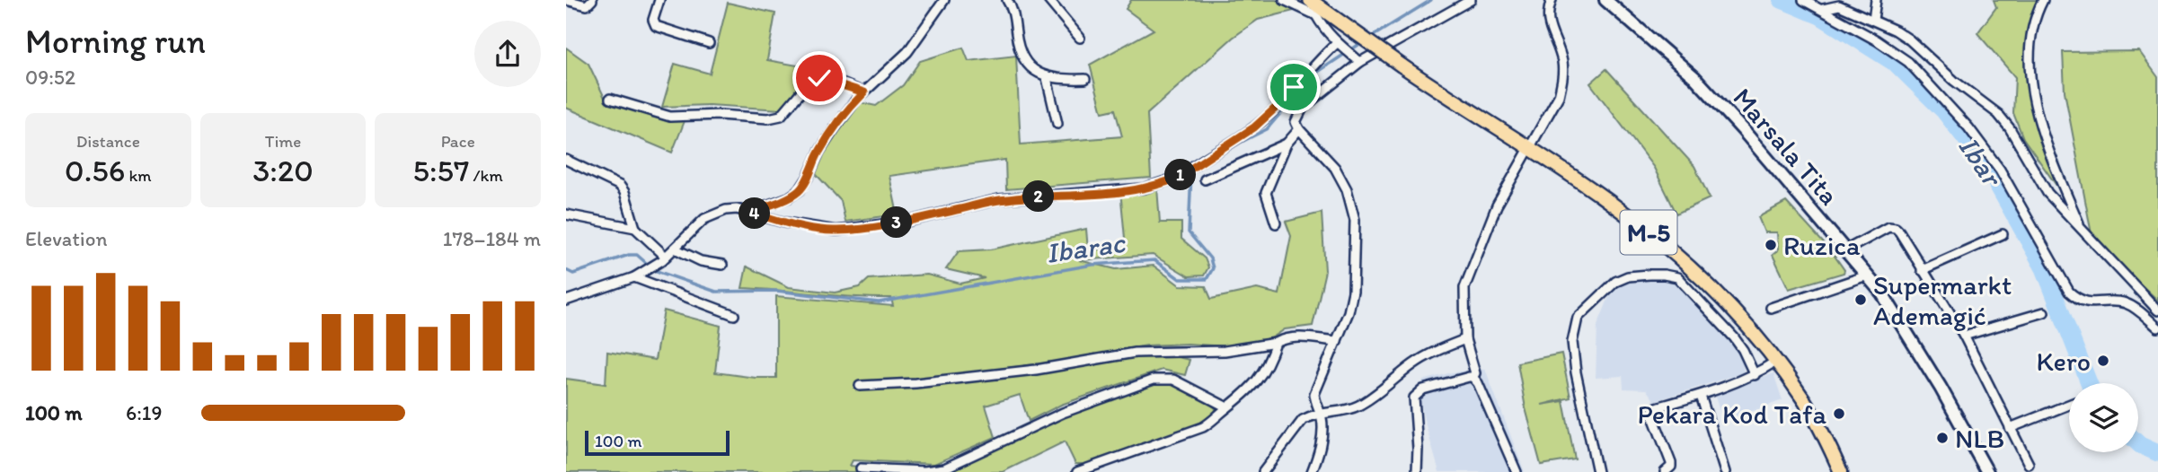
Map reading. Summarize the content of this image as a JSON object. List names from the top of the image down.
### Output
{
  "streets": {
    "main road": ["M-5"],
    "street": ["Marsala Tita"]
  },
  "water": ["Ibar", "Ibarac"],
  "places": [
    "Ruzica",
    "Supermarkt Ademagić",
    "Kero",
    "Pekara Kod Tafa",
    "NLB"
  ],
  "scale_bar": "100 m",
  "page": {
    "heading": ["Morning run", "09:52"],
    "stats": [
      ["Distance", "0.56 km"],
      ["Time", "3:20"],
      ["Pace", "5:57 /km"]
    ],
    "pins": [
      "1",
      "2",
      "4",
      "3"
    ],
    "chart": ["Elevation", "178–184 m"],
    "list": [
      {
        "name": "100 m",
        "note": "6:19"
      }
    ],
    "scale": "100 m"
  }
}
